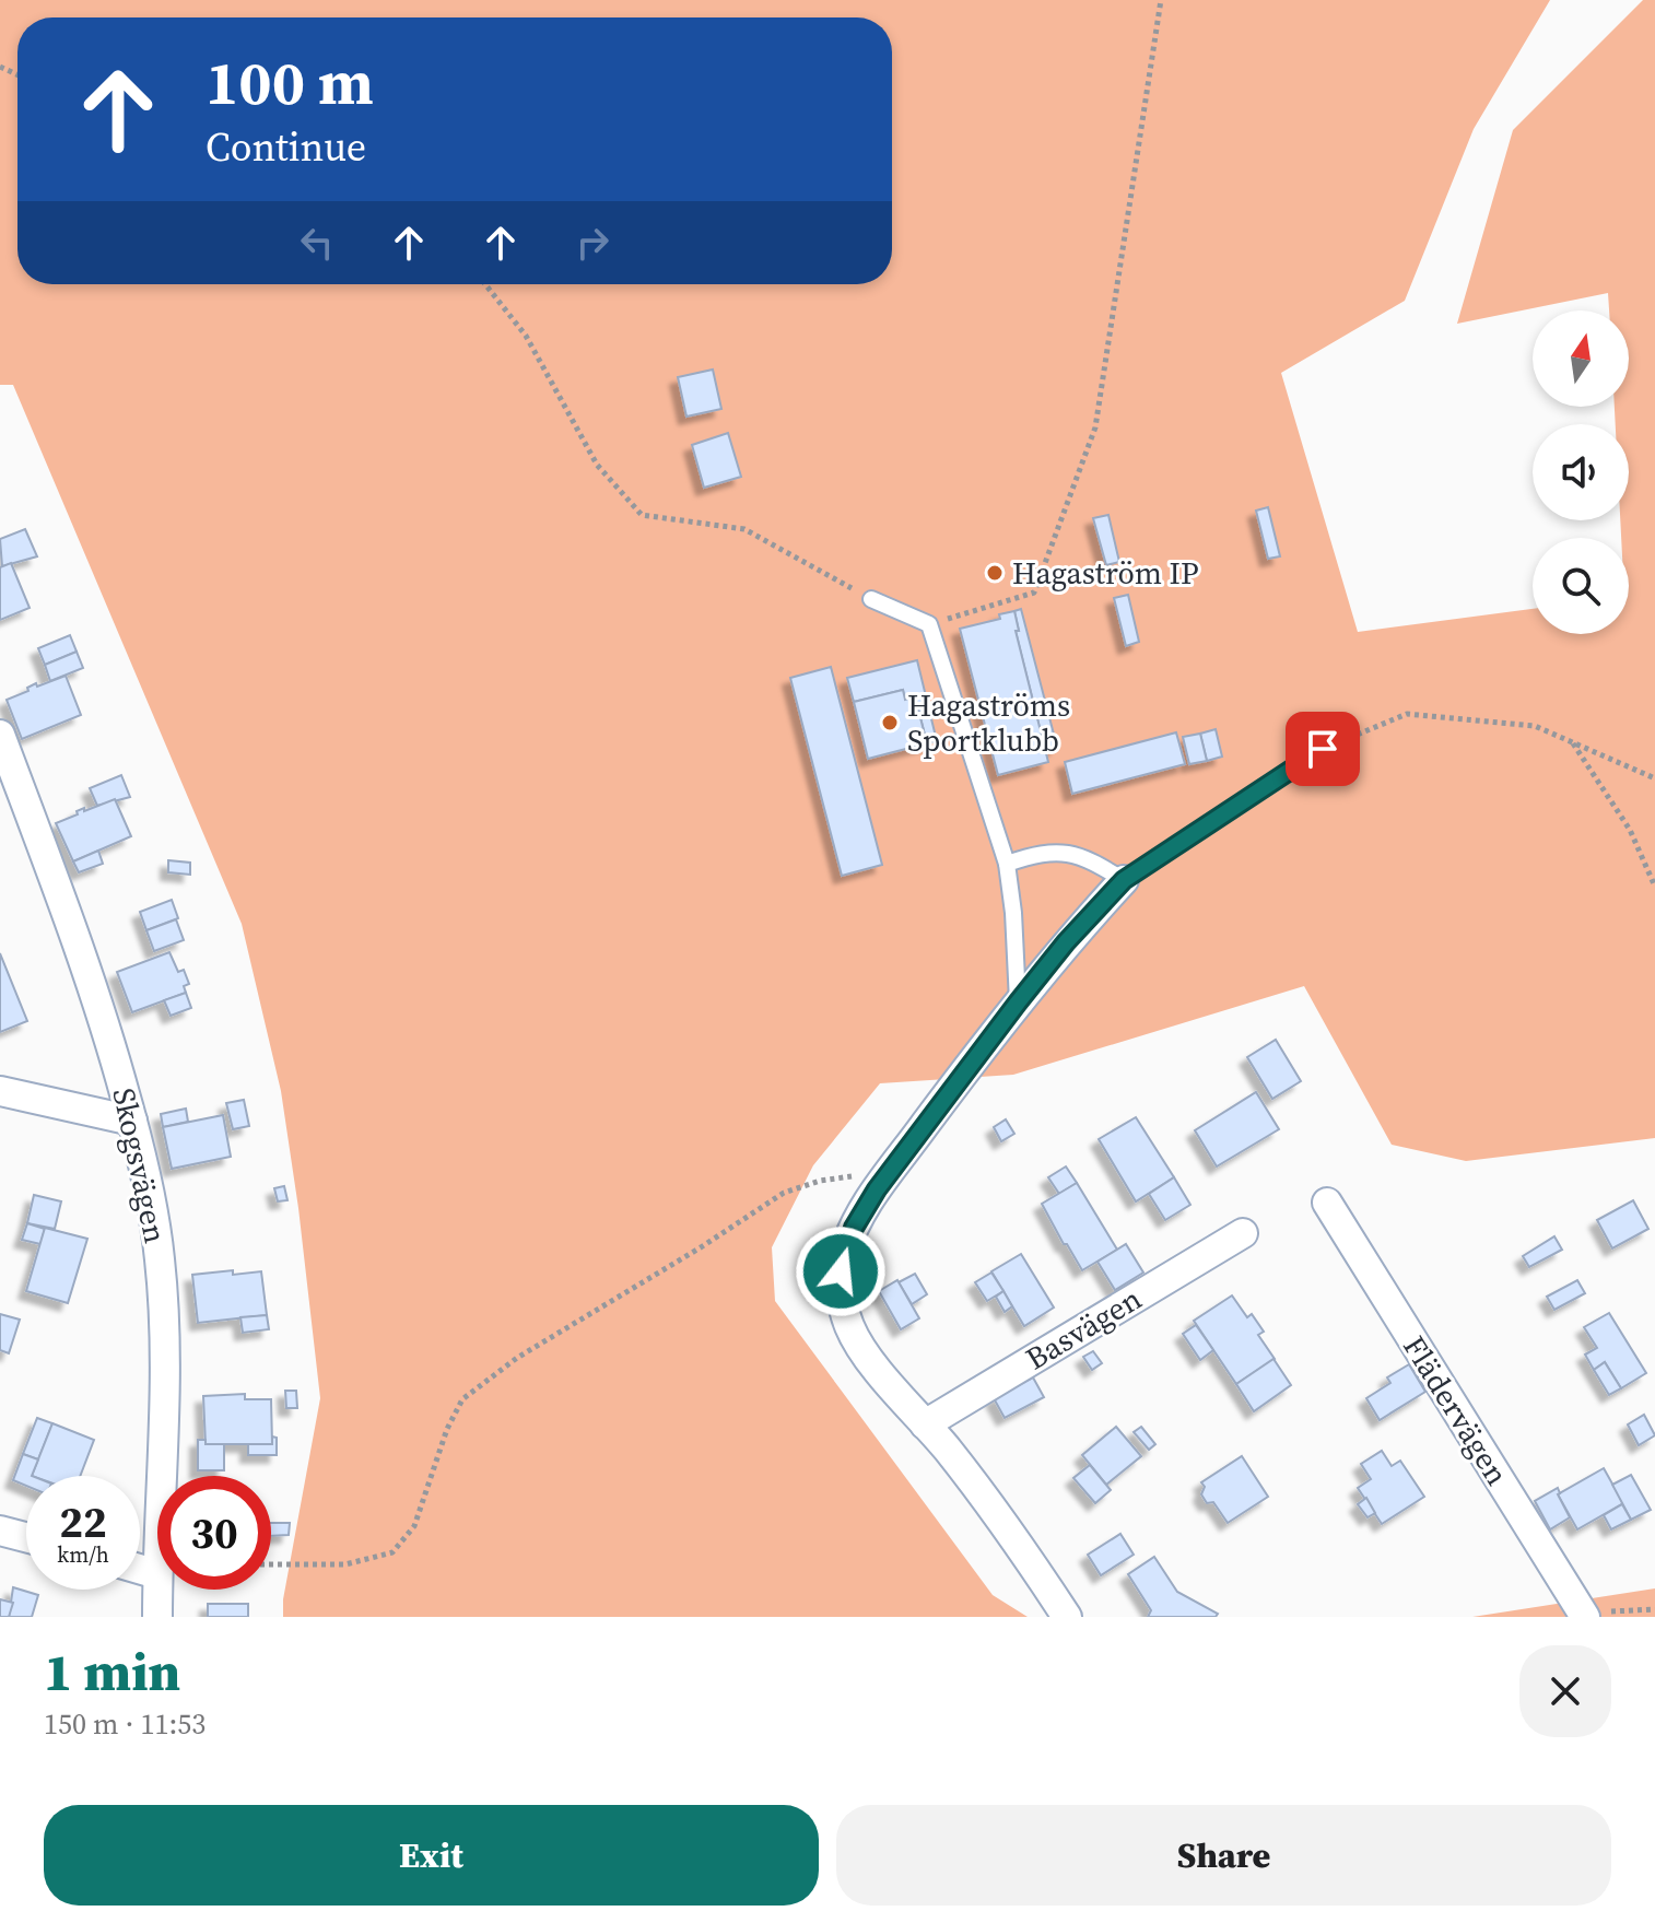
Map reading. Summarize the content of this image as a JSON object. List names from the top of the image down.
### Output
{
  "streets": {
    "street": ["Skogsvägen", "Basvägen", "Flädervägen"]
  },
  "places": ["Hagaström IP", "Hagaströms Sportklubb"],
  "north": "top",
  "page": {
    "turn": ["100 m", "Continue"],
    "speed": "22 km/h",
    "limit": "30",
    "heading": ["1 min", "150 m · 11:53"],
    "buttons": ["Exit", "Share"]
  }
}
